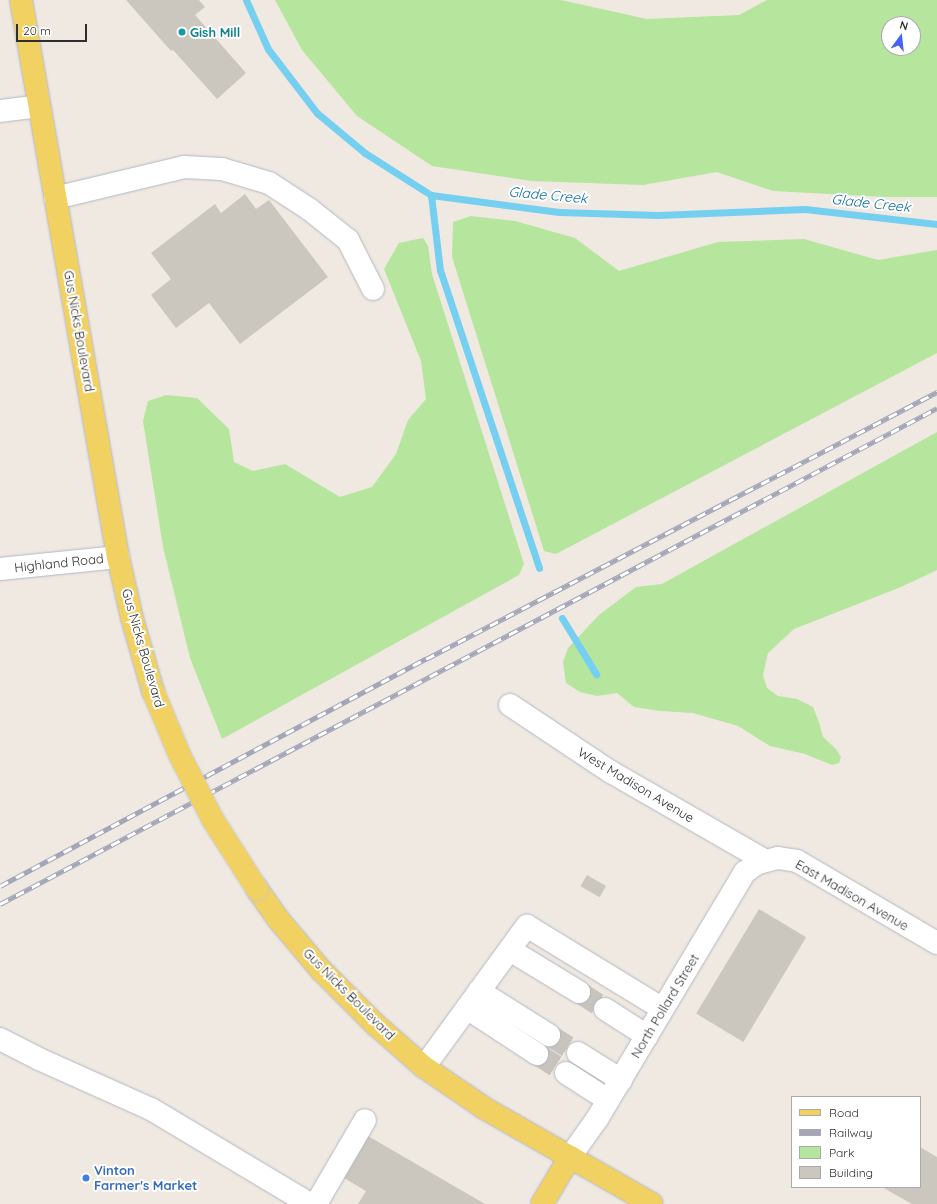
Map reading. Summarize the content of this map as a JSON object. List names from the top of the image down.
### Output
{
  "streets": {
    "main road": ["Gus Nicks Boulevard"],
    "street": [
      "Highland Road",
      "West Madison Avenue",
      "East Madison Avenue",
      "North Pollard Street"
    ]
  },
  "crossings": [
    ["Gus Nicks Boulevard", "Highland Road"],
    ["Gus Nicks Boulevard", "North Pollard Street"],
    ["West Madison Avenue", "East Madison Avenue"],
    ["West Madison Avenue", "North Pollard Street"],
    ["East Madison Avenue", "North Pollard Street"]
  ],
  "water": ["Glade Creek"],
  "places": ["Gish Mill", "Vinton Farmer's Market"],
  "legend": [
    "Road",
    "Railway",
    "Park",
    "Building"
  ],
  "scale_bar": "20 m",
  "north": "top"
}
